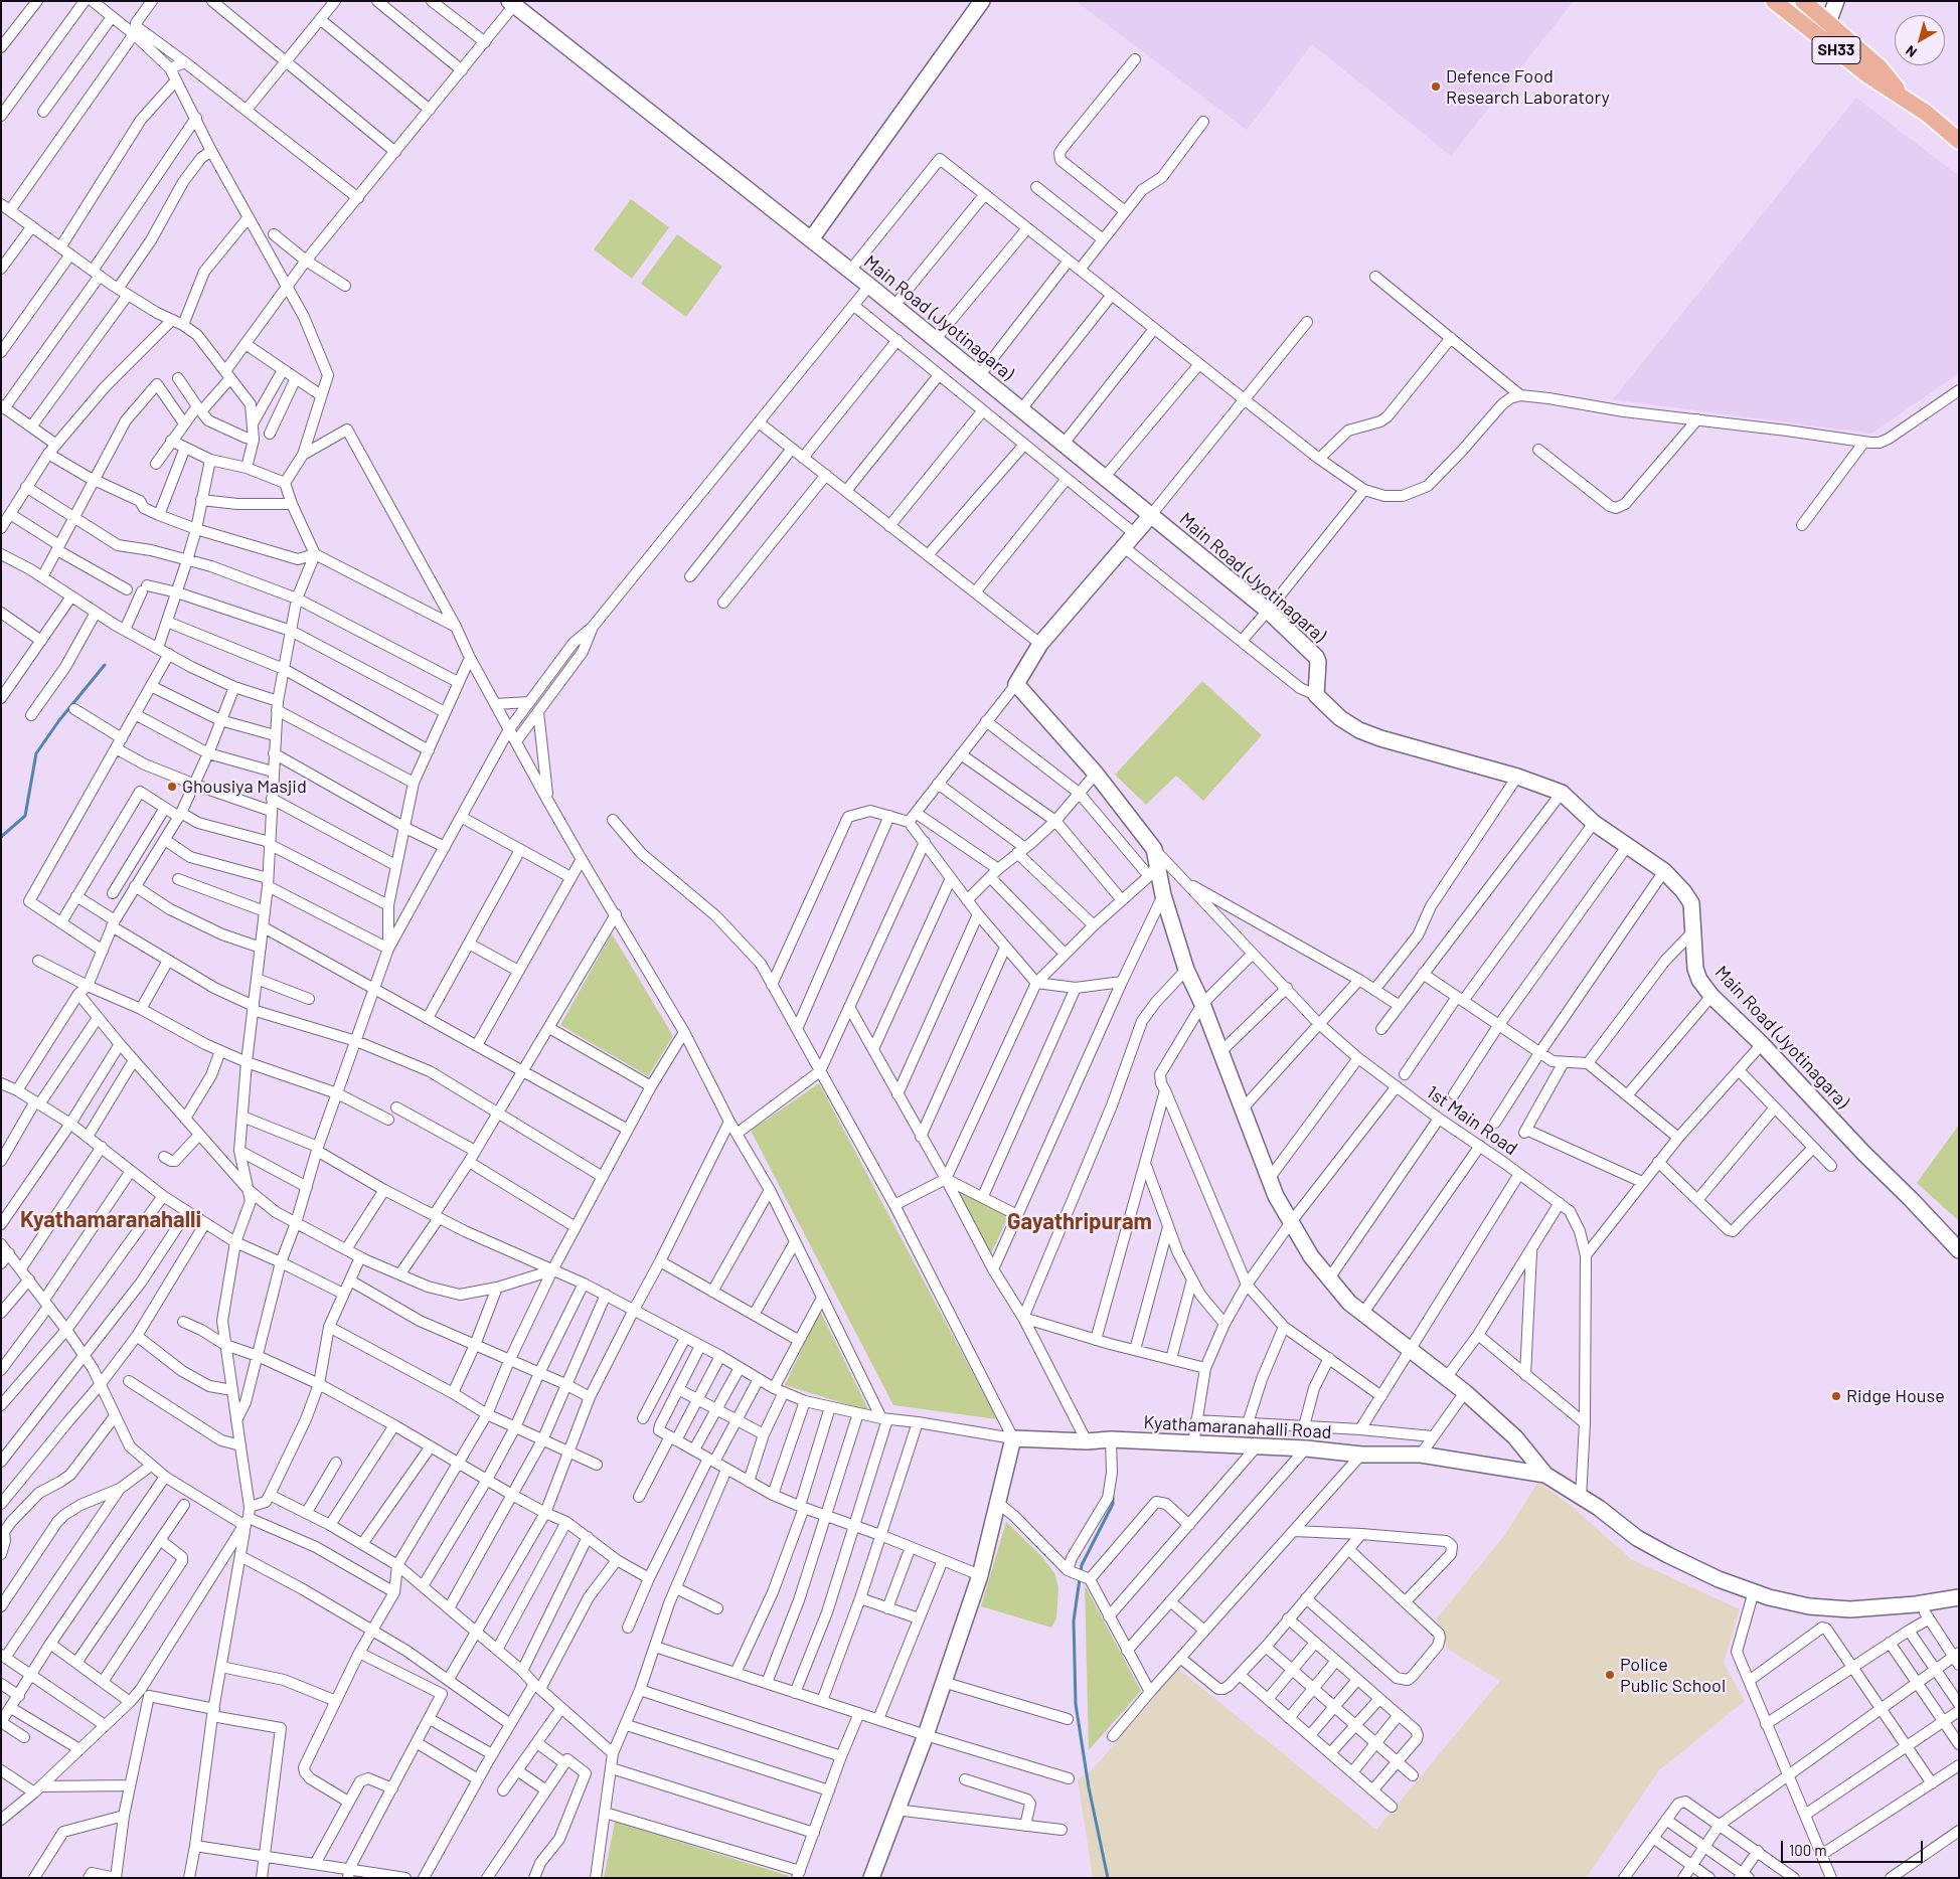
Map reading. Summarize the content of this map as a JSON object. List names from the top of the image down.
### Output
{
  "streets": {
    "main road": ["SH33"],
    "street": ["Main Road (Jyotinagara)", "1st Main Road", "Kyathamaranahalli Road"]
  },
  "crossings": [
    ["1st Main Road", "Kyathamaranahalli Road"]
  ],
  "districts": ["Kyathamaranahalli", "Gayathripuram"],
  "places": [
    "Defence Food Research Laboratory",
    "Ghousiya Masjid",
    "Ridge House",
    "Police Public School"
  ],
  "scale_bar": "100 m",
  "north": "bottom left"
}
